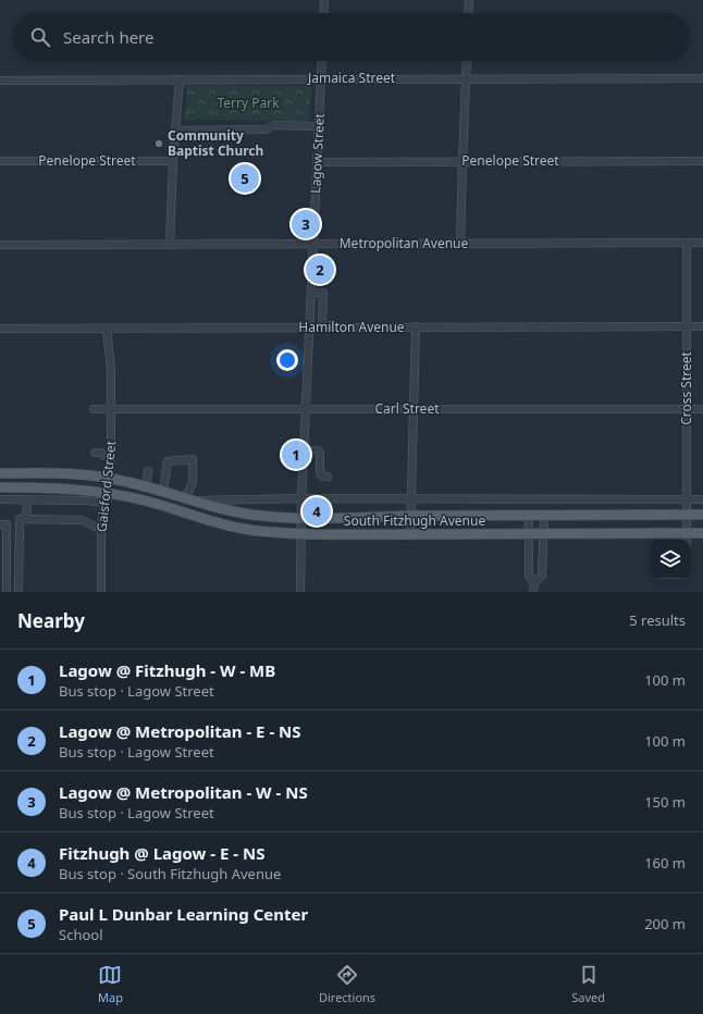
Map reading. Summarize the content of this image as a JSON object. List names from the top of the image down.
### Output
{
  "streets": {
    "main road": ["South Fitzhugh Avenue"],
    "street": [
      "Jamaica Street",
      "Lagow Street",
      "Penelope Street",
      "Metropolitan Avenue",
      "Hamilton Avenue",
      "Cross Street",
      "Carl Street",
      "Gaisford Street"
    ]
  },
  "crossings": [
    ["Jamaica Street", "Lagow Street"],
    ["Lagow Street", "Penelope Street"],
    ["Lagow Street", "Metropolitan Avenue"],
    ["Lagow Street", "Hamilton Avenue"],
    ["Lagow Street", "Carl Street"],
    ["Lagow Street", "South Fitzhugh Avenue"],
    ["Metropolitan Avenue", "Cross Street"],
    ["Hamilton Avenue", "Cross Street"],
    ["Hamilton Avenue", "Gaisford Street"],
    ["Cross Street", "Carl Street"],
    ["Cross Street", "South Fitzhugh Avenue"],
    ["Carl Street", "Gaisford Street"],
    ["Gaisford Street", "South Fitzhugh Avenue"]
  ],
  "parks": ["Terry Park"],
  "places": ["Community Baptist Church"],
  "page": {
    "search": "Search here",
    "pins": [
      "5",
      "3",
      "2",
      "1",
      "4"
    ],
    "heading": ["Nearby", "5 results"],
    "list": [
      {
        "mark": "1",
        "name": "Lagow @ Fitzhugh - W - MB",
        "note": "Bus stop · Lagow Street",
        "value": "100 m"
      },
      {
        "mark": "2",
        "name": "Lagow @ Metropolitan - E - NS",
        "note": "Bus stop · Lagow Street",
        "value": "100 m"
      },
      {
        "mark": "3",
        "name": "Lagow @ Metropolitan - W - NS",
        "note": "Bus stop · Lagow Street",
        "value": "150 m"
      },
      {
        "mark": "4",
        "name": "Fitzhugh @ Lagow - E - NS",
        "note": "Bus stop · South Fitzhugh Avenue",
        "value": "160 m"
      },
      {
        "mark": "5",
        "name": "Paul L Dunbar Learning Center",
        "note": "School",
        "value": "200 m"
      }
    ],
    "nav": ["Map", "Directions", "Saved"]
  }
}
